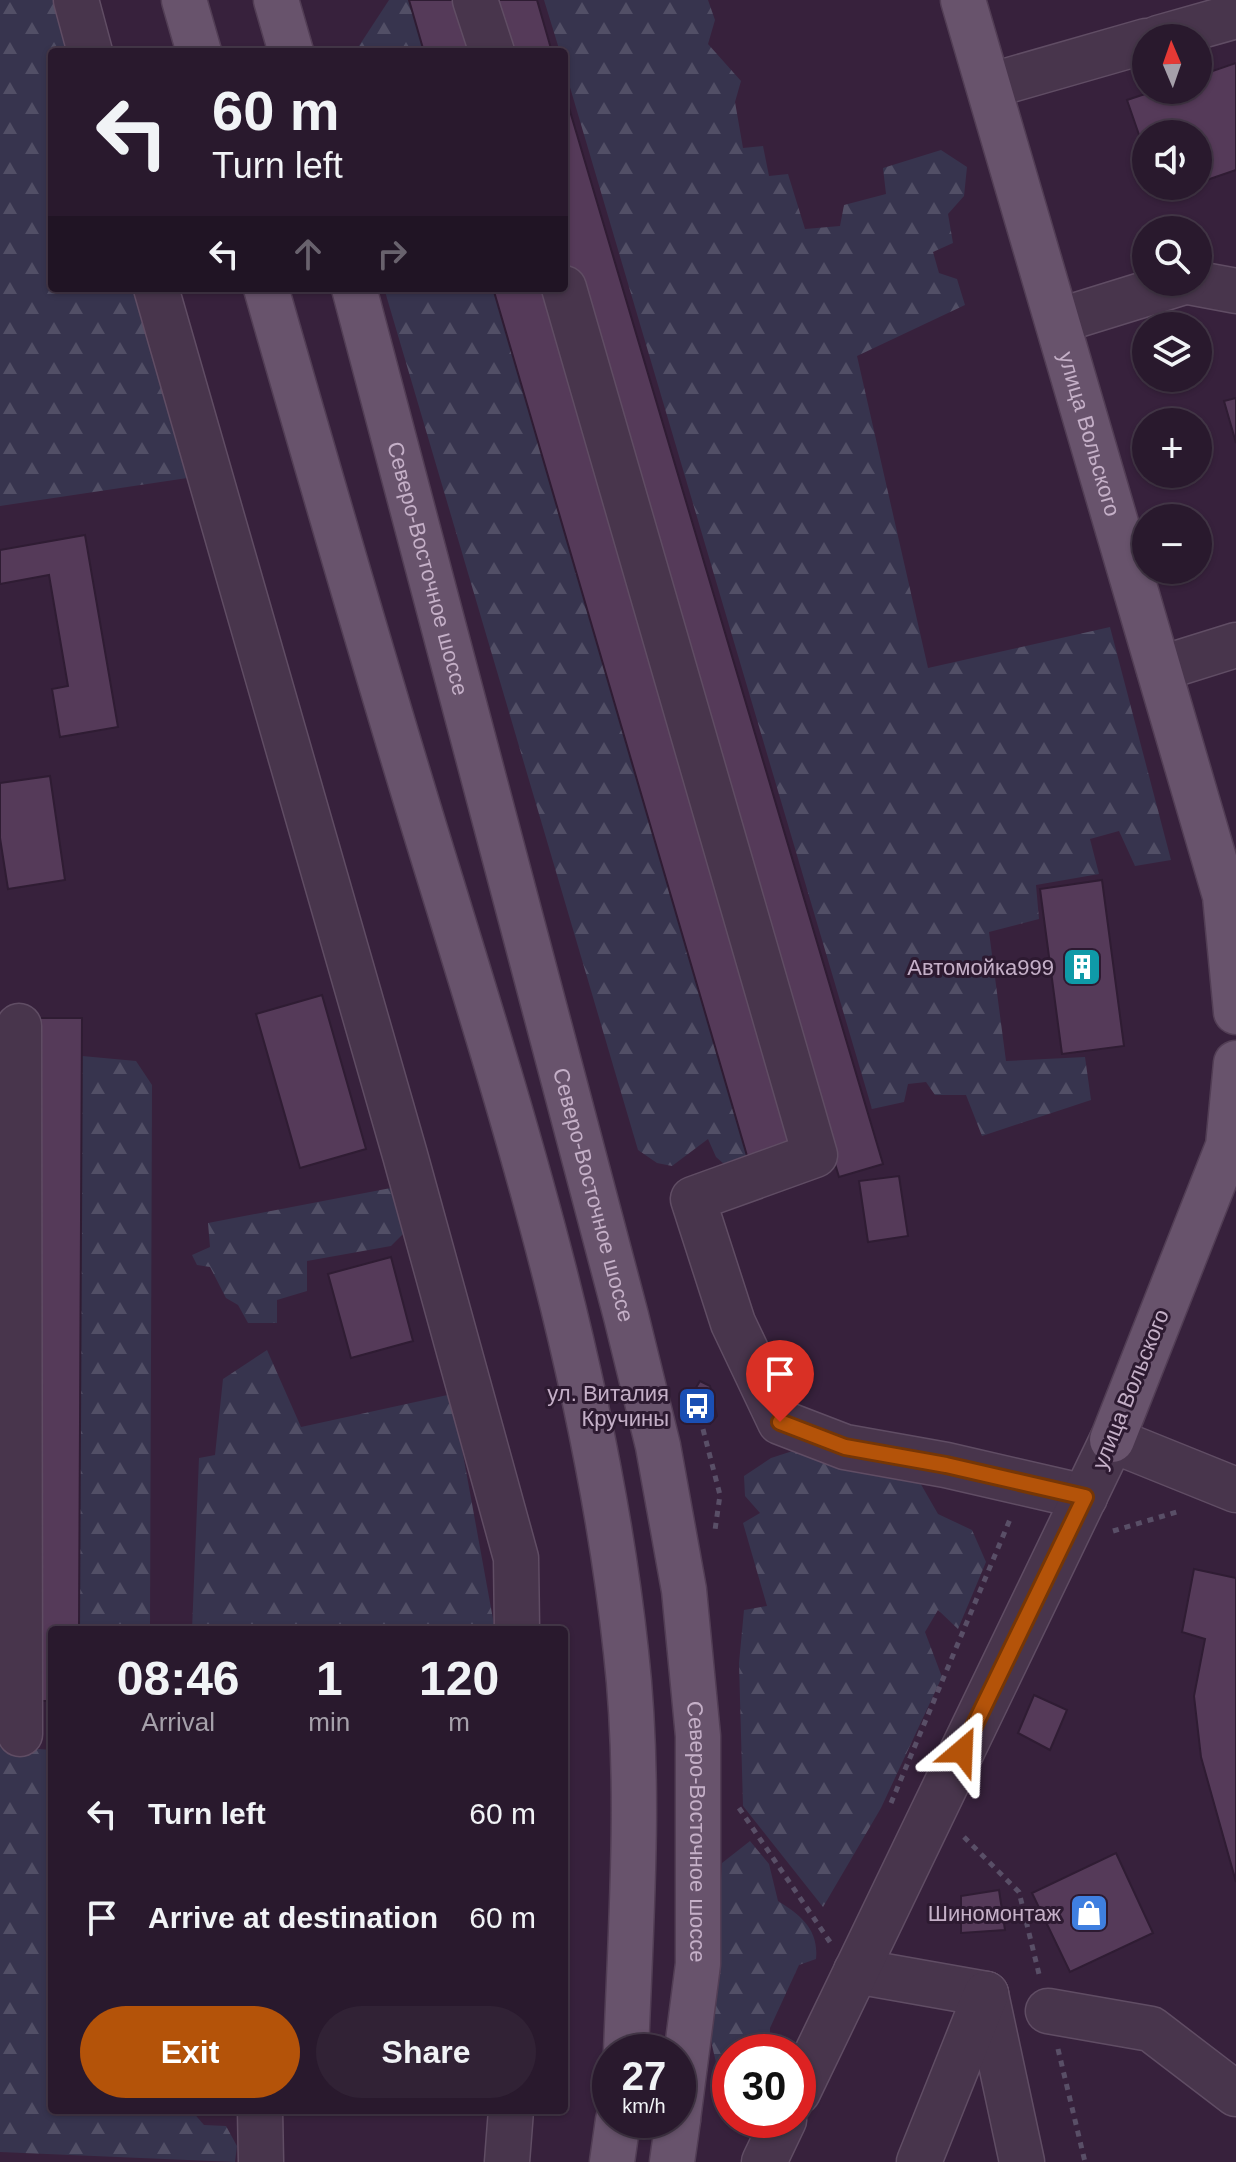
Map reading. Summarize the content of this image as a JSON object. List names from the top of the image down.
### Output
{
  "streets": {
    "main road": ["улица Вольского", "Северо-Восточное шоссе"]
  },
  "places": {
    "building": ["Автомойка999"],
    "bus stop": ["ул. Виталия Кручины"],
    "shop": ["Шиномонтаж"]
  },
  "north": "top",
  "page": {
    "map_buttons": ["+", "−"],
    "turn": ["60 m", "Turn left"],
    "eta": [
      "08:46",
      "Arrival",
      "1",
      "min",
      "120",
      "m"
    ],
    "list": [
      {
        "name": "Turn left",
        "value": "60 m"
      },
      {
        "name": "Arrive at destination",
        "value": "60 m"
      }
    ],
    "buttons": ["Exit", "Share"],
    "speed": "27 km/h",
    "limit": "30"
  }
}
